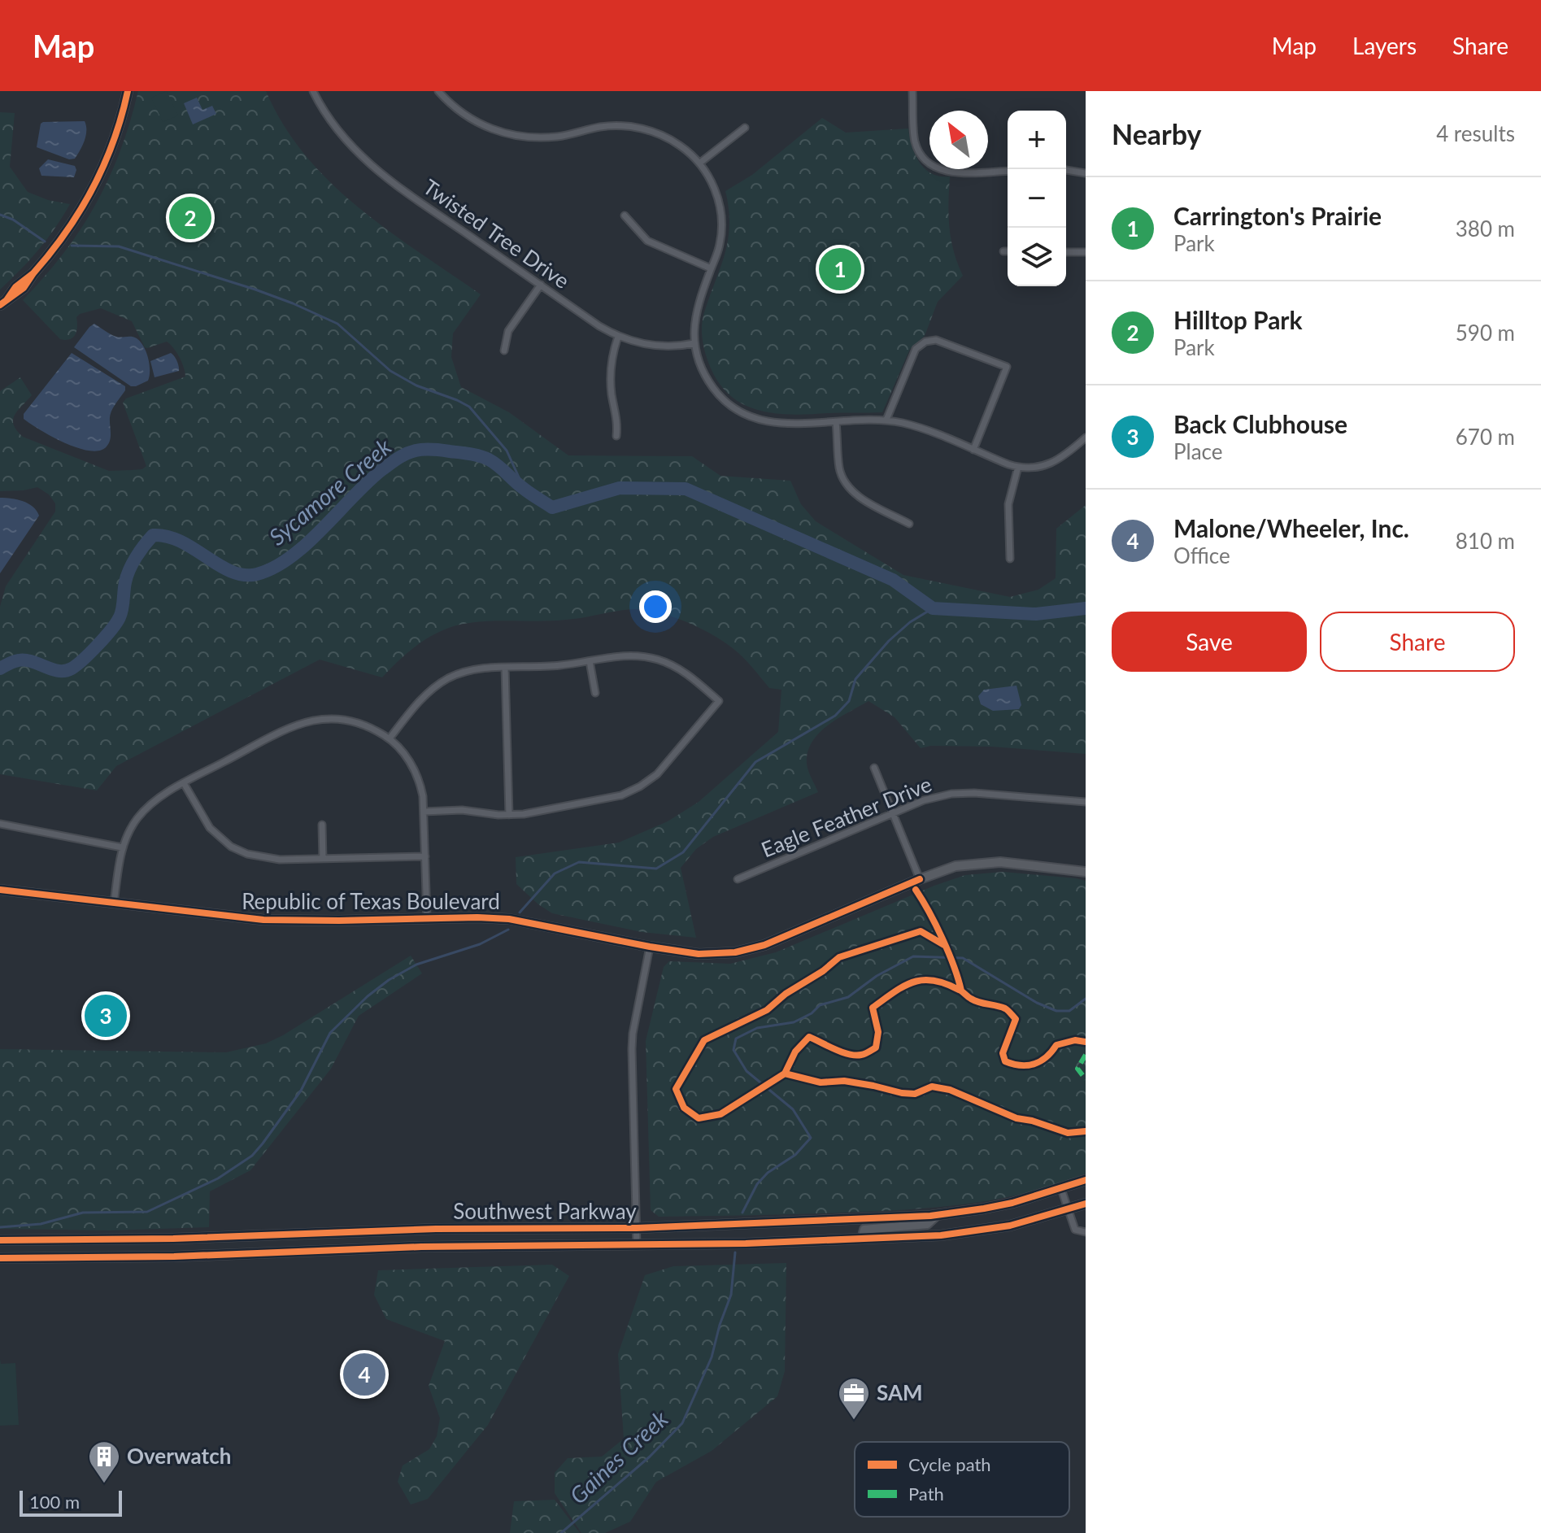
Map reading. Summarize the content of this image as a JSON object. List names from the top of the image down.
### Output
{
  "streets": {
    "main road": ["Republic of Texas Boulevard", "Southwest Parkway"],
    "street": ["Twisted Tree Drive", "Eagle Feather Drive"]
  },
  "water": ["Sycamore Creek", "Gaines Creek"],
  "places": {
    "office": ["SAM"],
    "building": ["Overwatch"]
  },
  "legend": ["Cycle path", "Path"],
  "scale_bar": "100 m",
  "north": "top left",
  "page": {
    "header": "Map",
    "nav": ["Map", "Layers", "Share"],
    "heading": ["Nearby", "4 results"],
    "map_buttons": ["+", "−"],
    "list": [
      {
        "mark": "1",
        "name": "Carrington's Prairie",
        "note": "Park",
        "value": "380 m"
      },
      {
        "mark": "2",
        "name": "Hilltop Park",
        "note": "Park",
        "value": "590 m"
      },
      {
        "mark": "3",
        "name": "Back Clubhouse",
        "note": "Place",
        "value": "670 m"
      },
      {
        "mark": "4",
        "name": "Malone/Wheeler, Inc.",
        "note": "Office",
        "value": "810 m"
      }
    ],
    "pins": [
      "2",
      "1",
      "3",
      "4"
    ],
    "buttons": ["Save", "Share"],
    "scale": "100 m"
  }
}
